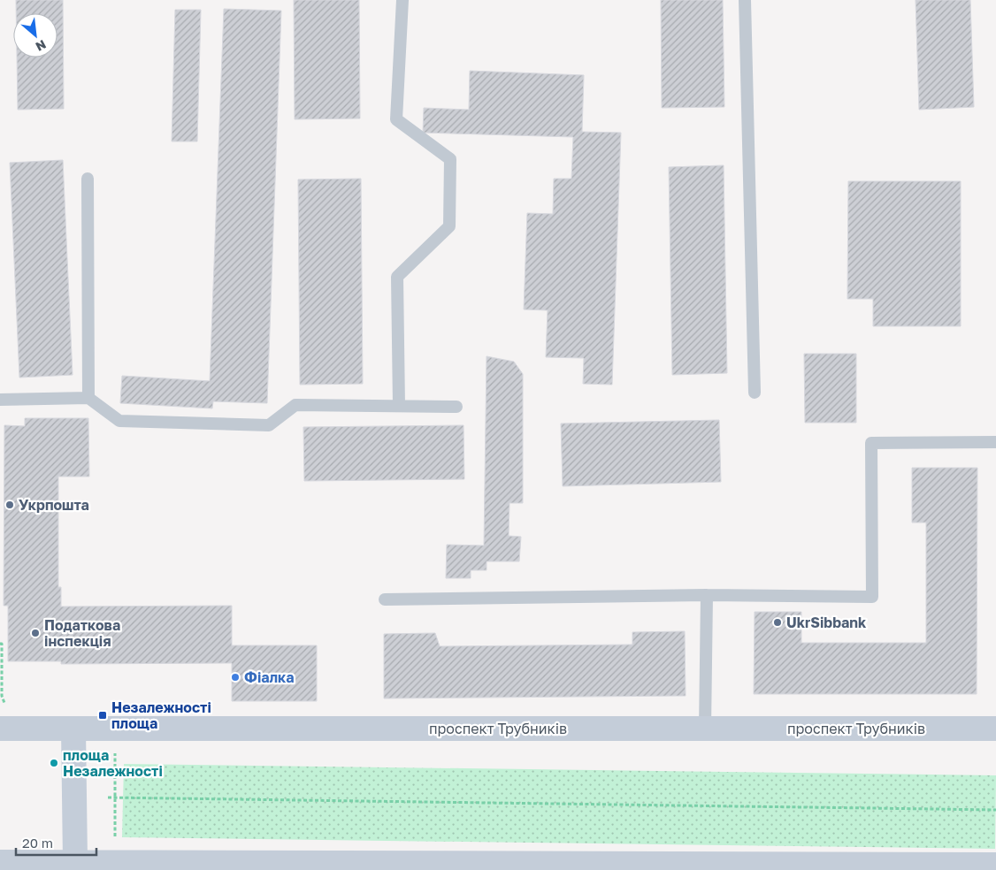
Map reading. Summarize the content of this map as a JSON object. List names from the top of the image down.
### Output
{
  "streets": {
    "main road": ["проспект Трубників"]
  },
  "places": {
    "other": [
      "Укрпошта",
      "UkrSibbank",
      "Податкова інспекція",
      "Фіалка",
      "площа Незалежності"
    ],
    "transit": ["Незалежності площа"]
  },
  "scale_bar": "20 m",
  "north": "bottom right"
}
